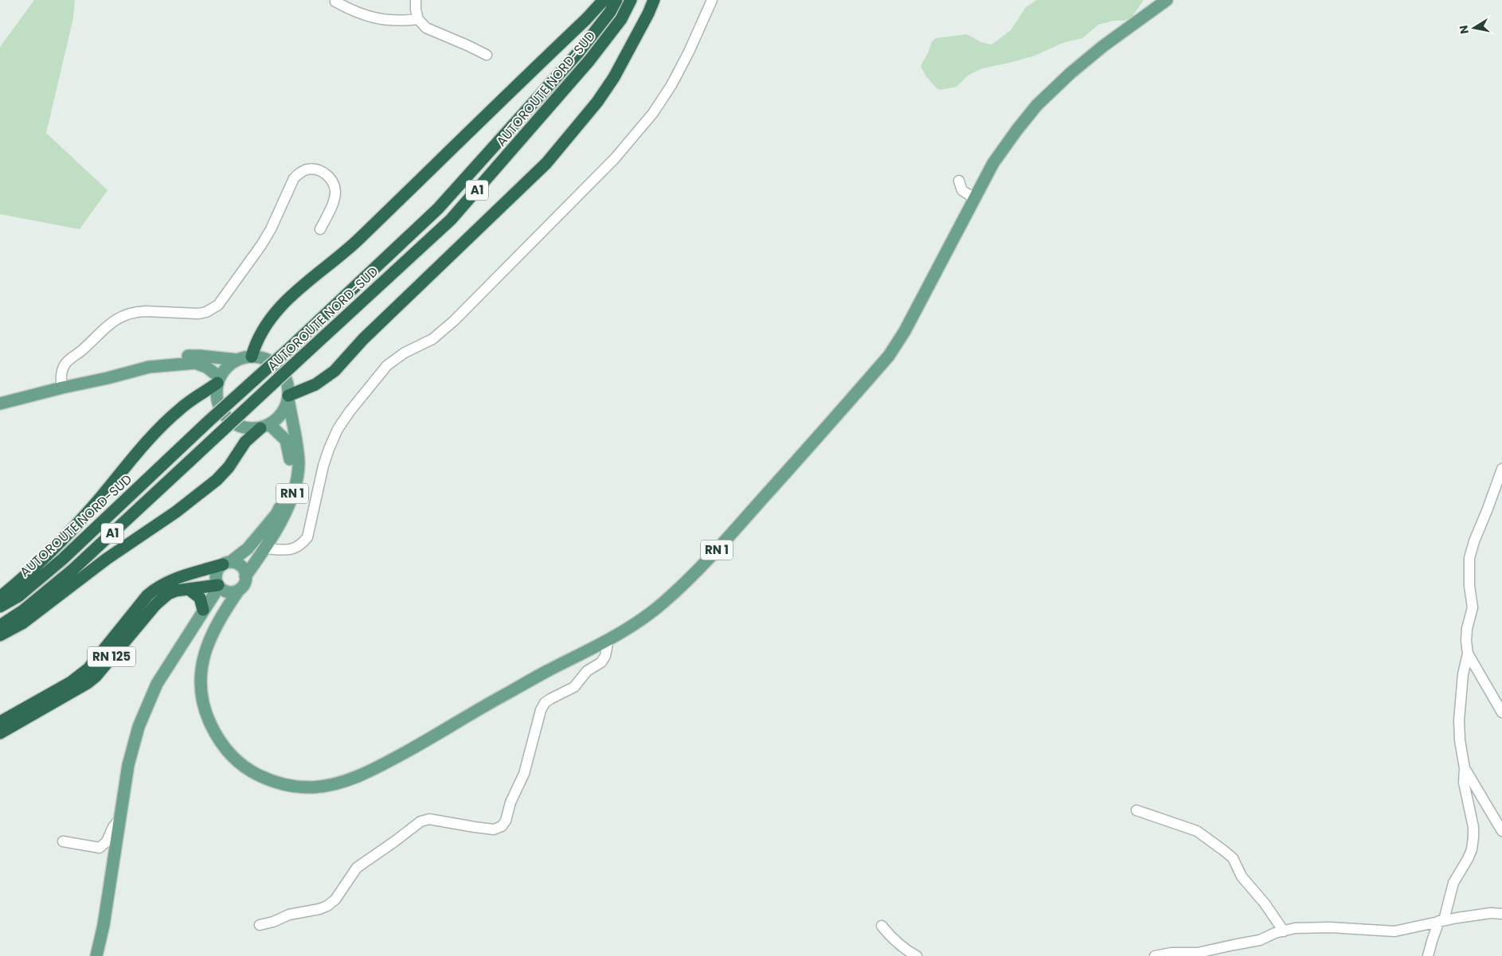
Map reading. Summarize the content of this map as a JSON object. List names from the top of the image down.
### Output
{
  "streets": {
    "highway": ["AUTOROUTE NORD-SUD", "A1", "RN 125"],
    "main road": ["RN 1"]
  },
  "crossings": [
    ["RN 1", "RN 125"]
  ],
  "north": "left"
}
